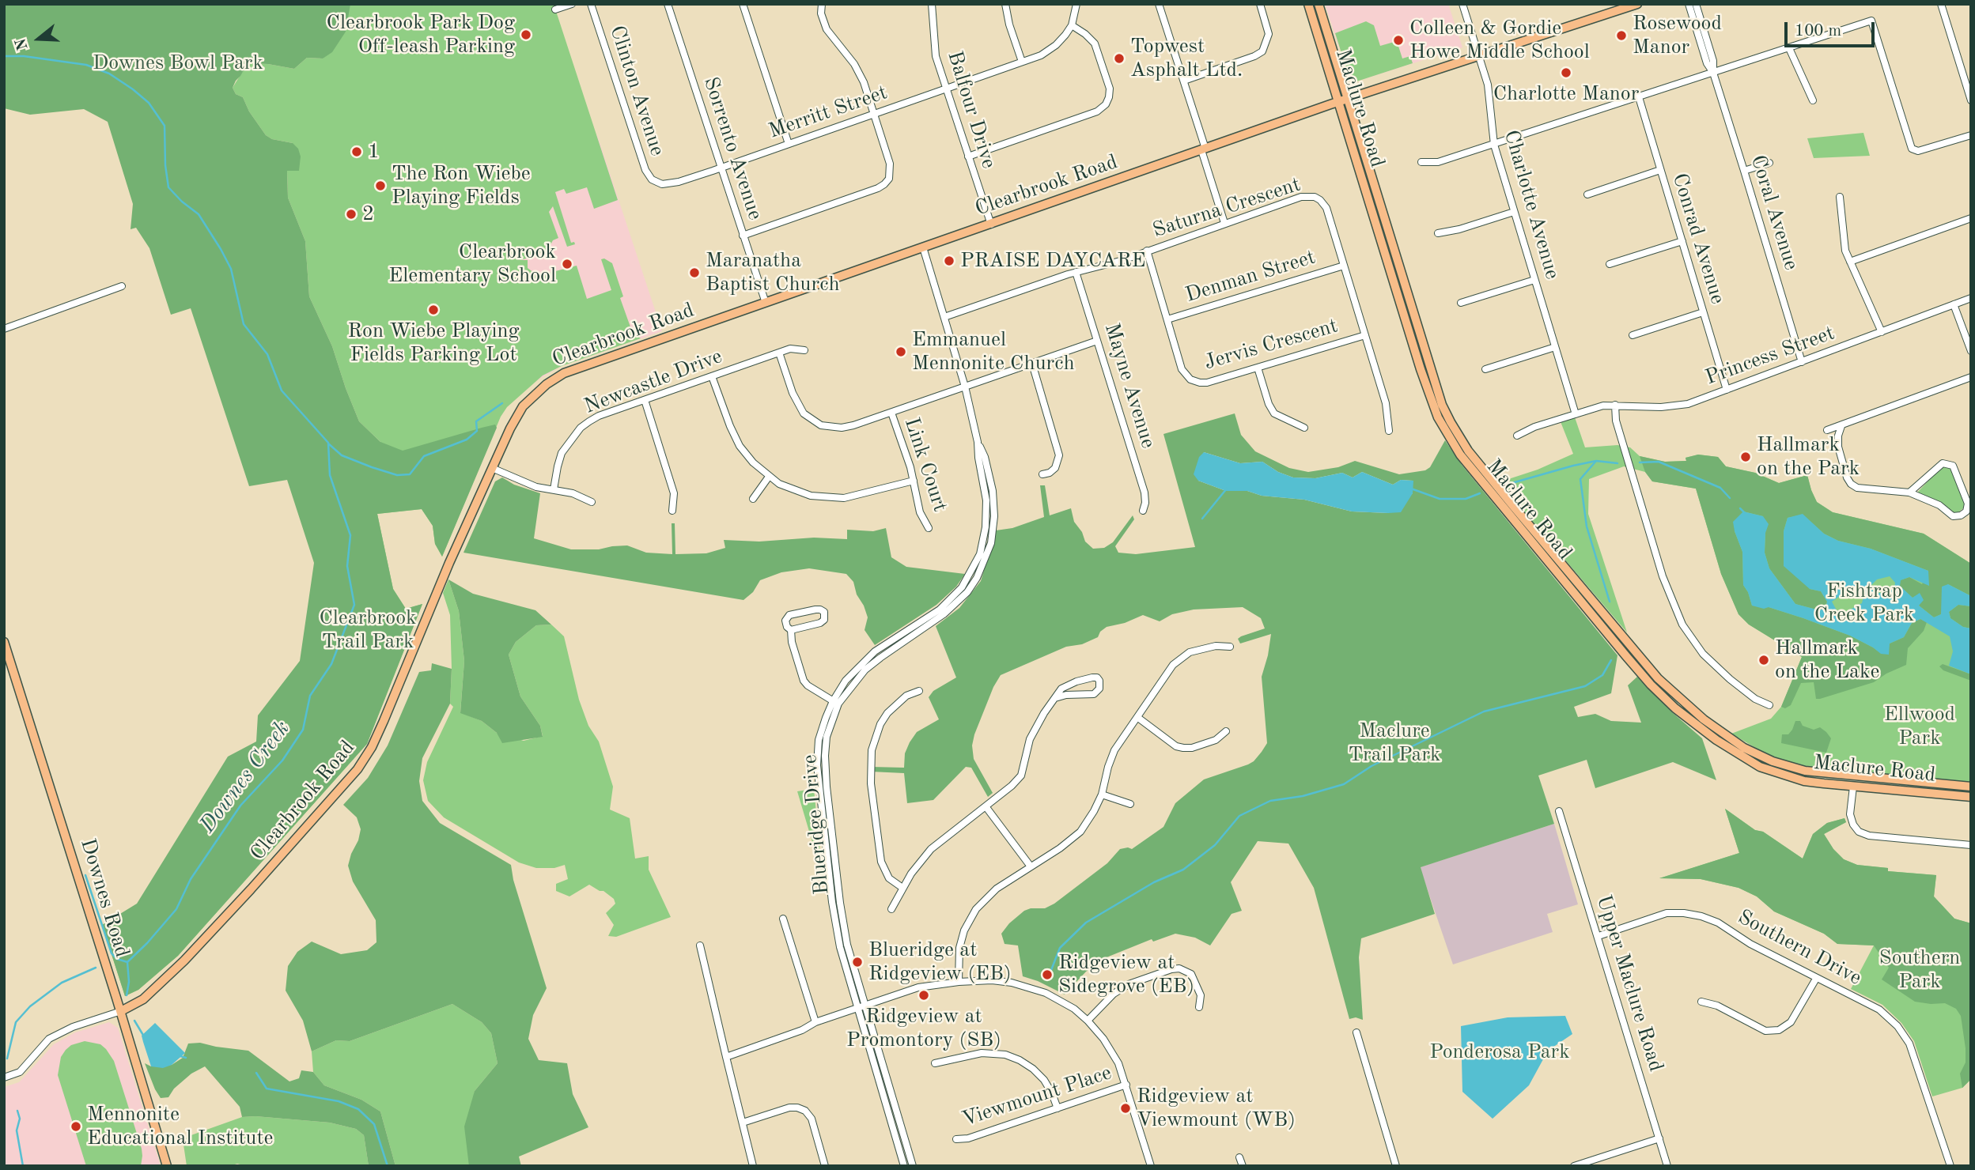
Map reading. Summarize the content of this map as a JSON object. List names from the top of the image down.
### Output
{
  "streets": {
    "main road": ["Maclure Road", "Clearbrook Road", "Downes Road"],
    "street": [
      "Clinton Avenue",
      "Balfour Drive",
      "Merritt Street",
      "Sorrento Avenue",
      "Charlotte Avenue",
      "Saturna Crescent",
      "Coral Avenue",
      "Conrad Avenue",
      "Denman Street",
      "Jervis Crescent",
      "Princess Street",
      "Newcastle Drive",
      "Mayne Avenue",
      "Link Court",
      "Blueridge Drive",
      "Southern Drive",
      "Upper Maclure Road",
      "Viewmount Place"
    ]
  },
  "crossings": [
    ["Clinton Avenue", "Merritt Street"],
    ["Clinton Avenue", "Sorrento Avenue"],
    ["Maclure Road", "Clearbrook Road"],
    ["Balfour Drive", "Merritt Street"],
    ["Balfour Drive", "Clearbrook Road"],
    ["Merritt Street", "Sorrento Avenue"],
    ["Sorrento Avenue", "Clearbrook Road"],
    ["Clearbrook Road", "Charlotte Avenue"],
    ["Clearbrook Road", "Blueridge Drive"],
    ["Clearbrook Road", "Downes Road"],
    ["Charlotte Avenue", "Princess Street"],
    ["Saturna Crescent", "Denman Street"],
    ["Saturna Crescent", "Jervis Crescent"],
    ["Saturna Crescent", "Mayne Avenue"],
    ["Saturna Crescent", "Blueridge Drive"],
    ["Coral Avenue", "Princess Street"],
    ["Conrad Avenue", "Princess Street"],
    ["Denman Street", "Jervis Crescent"],
    ["Southern Drive", "Upper Maclure Road"]
  ],
  "water": ["Downes Creek"],
  "parks": [
    "Downes Bowl Park",
    "Fishtrap Creek Park",
    "Clearbrook Trail Park",
    "Ellwood Park",
    "Maclure Trail Park",
    "Southern Park",
    "Ponderosa Park"
  ],
  "places": [
    "Clearbrook Park Dog Off-leash Parking",
    "Rosewood Manor",
    "Colleen & Gordie Howe Middle School",
    "Topwest Asphalt Ltd.",
    "Charlotte Manor",
    "1",
    "The Ron Wiebe Playing Fields",
    "2",
    "PRAISE DAYCARE",
    "Clearbrook Elementary School",
    "Maranatha Baptist Church",
    "Ron Wiebe Playing Fields Parking Lot",
    "Emmanuel Mennonite Church",
    "Hallmark on the Park",
    "Hallmark on the Lake",
    "Blueridge at Ridgeview (EB)",
    "Ridgeview at Sidegrove (EB)",
    "Ridgeview at Promontory (SB)",
    "Ridgeview at Viewmount (WB)",
    "Mennonite Educational Institute"
  ],
  "scale_bar": "100 m",
  "north": "left"
}
